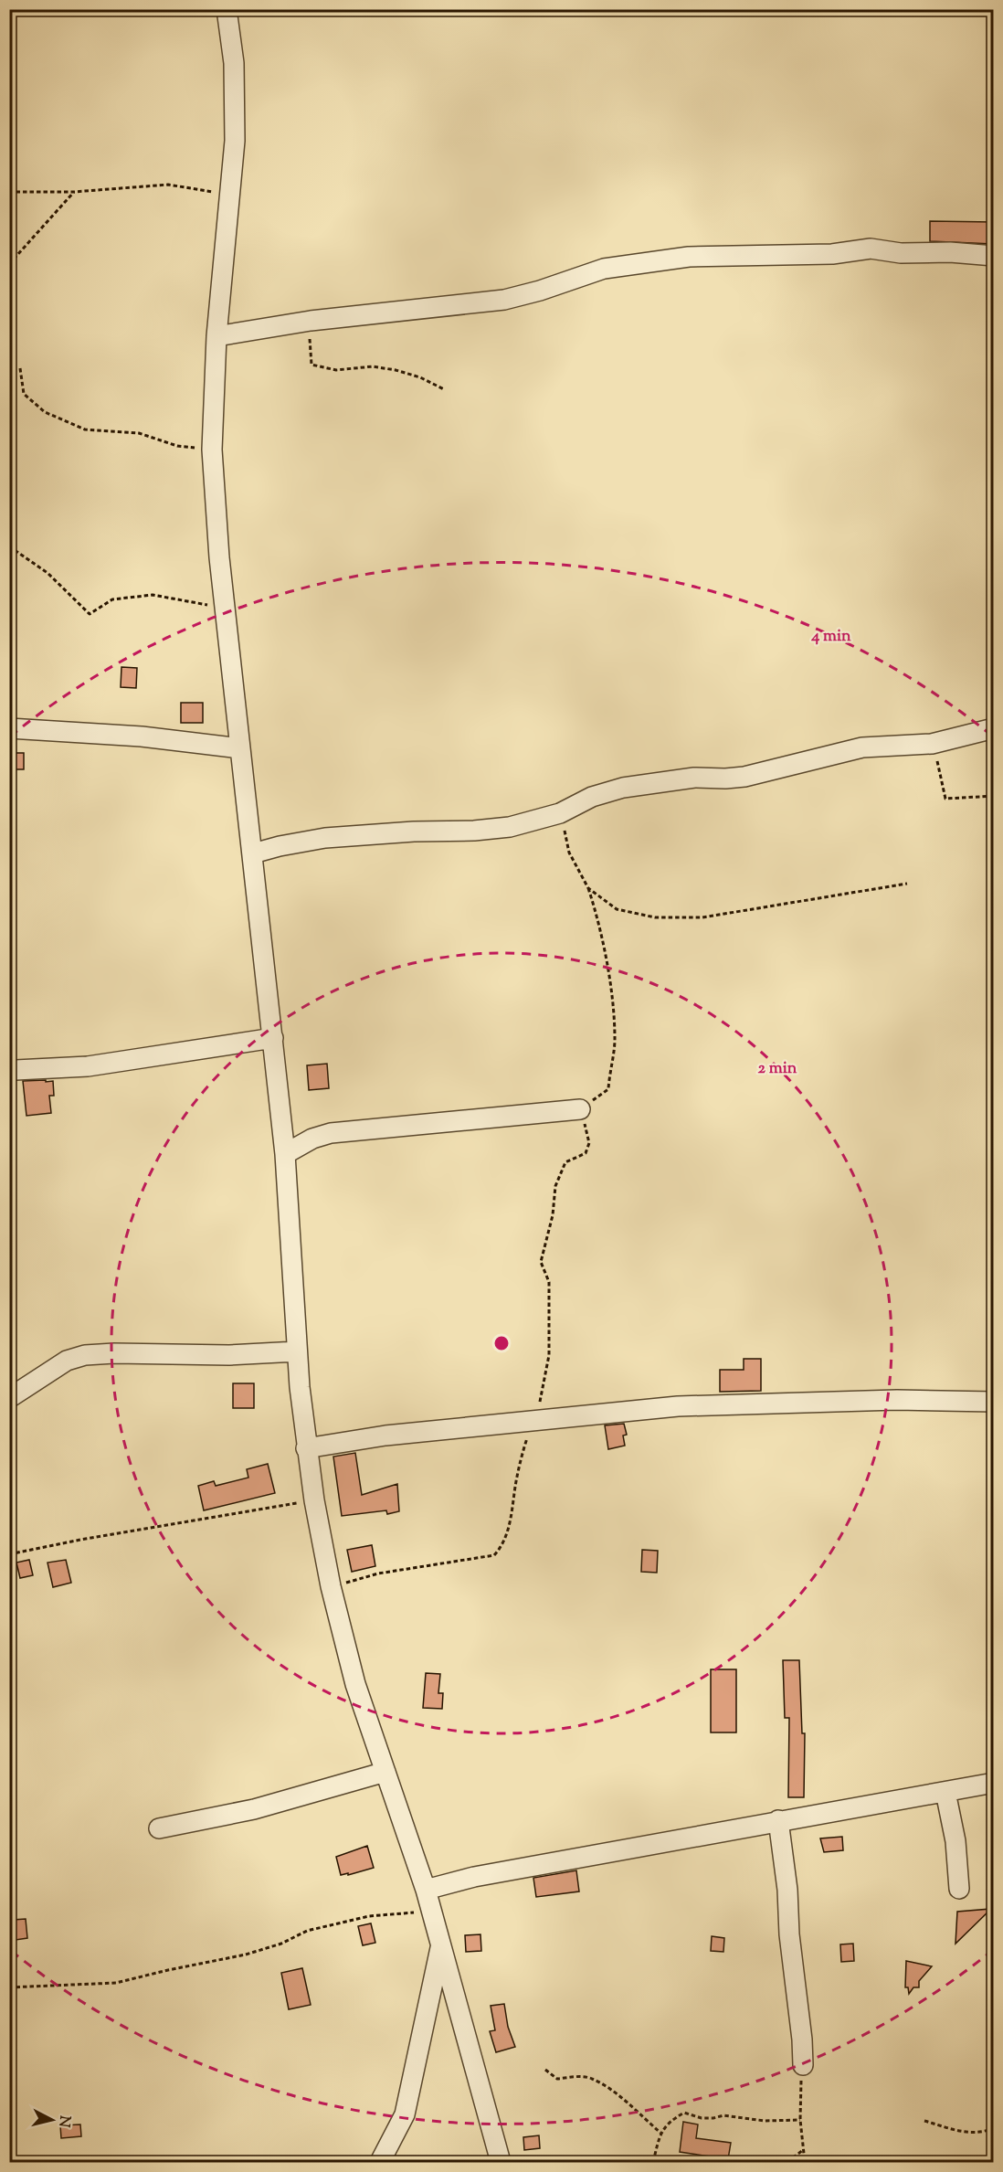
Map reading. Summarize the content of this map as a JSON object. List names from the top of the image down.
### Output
{
  "north": "right",
  "rings": ["4 min", "2 min"]
}
